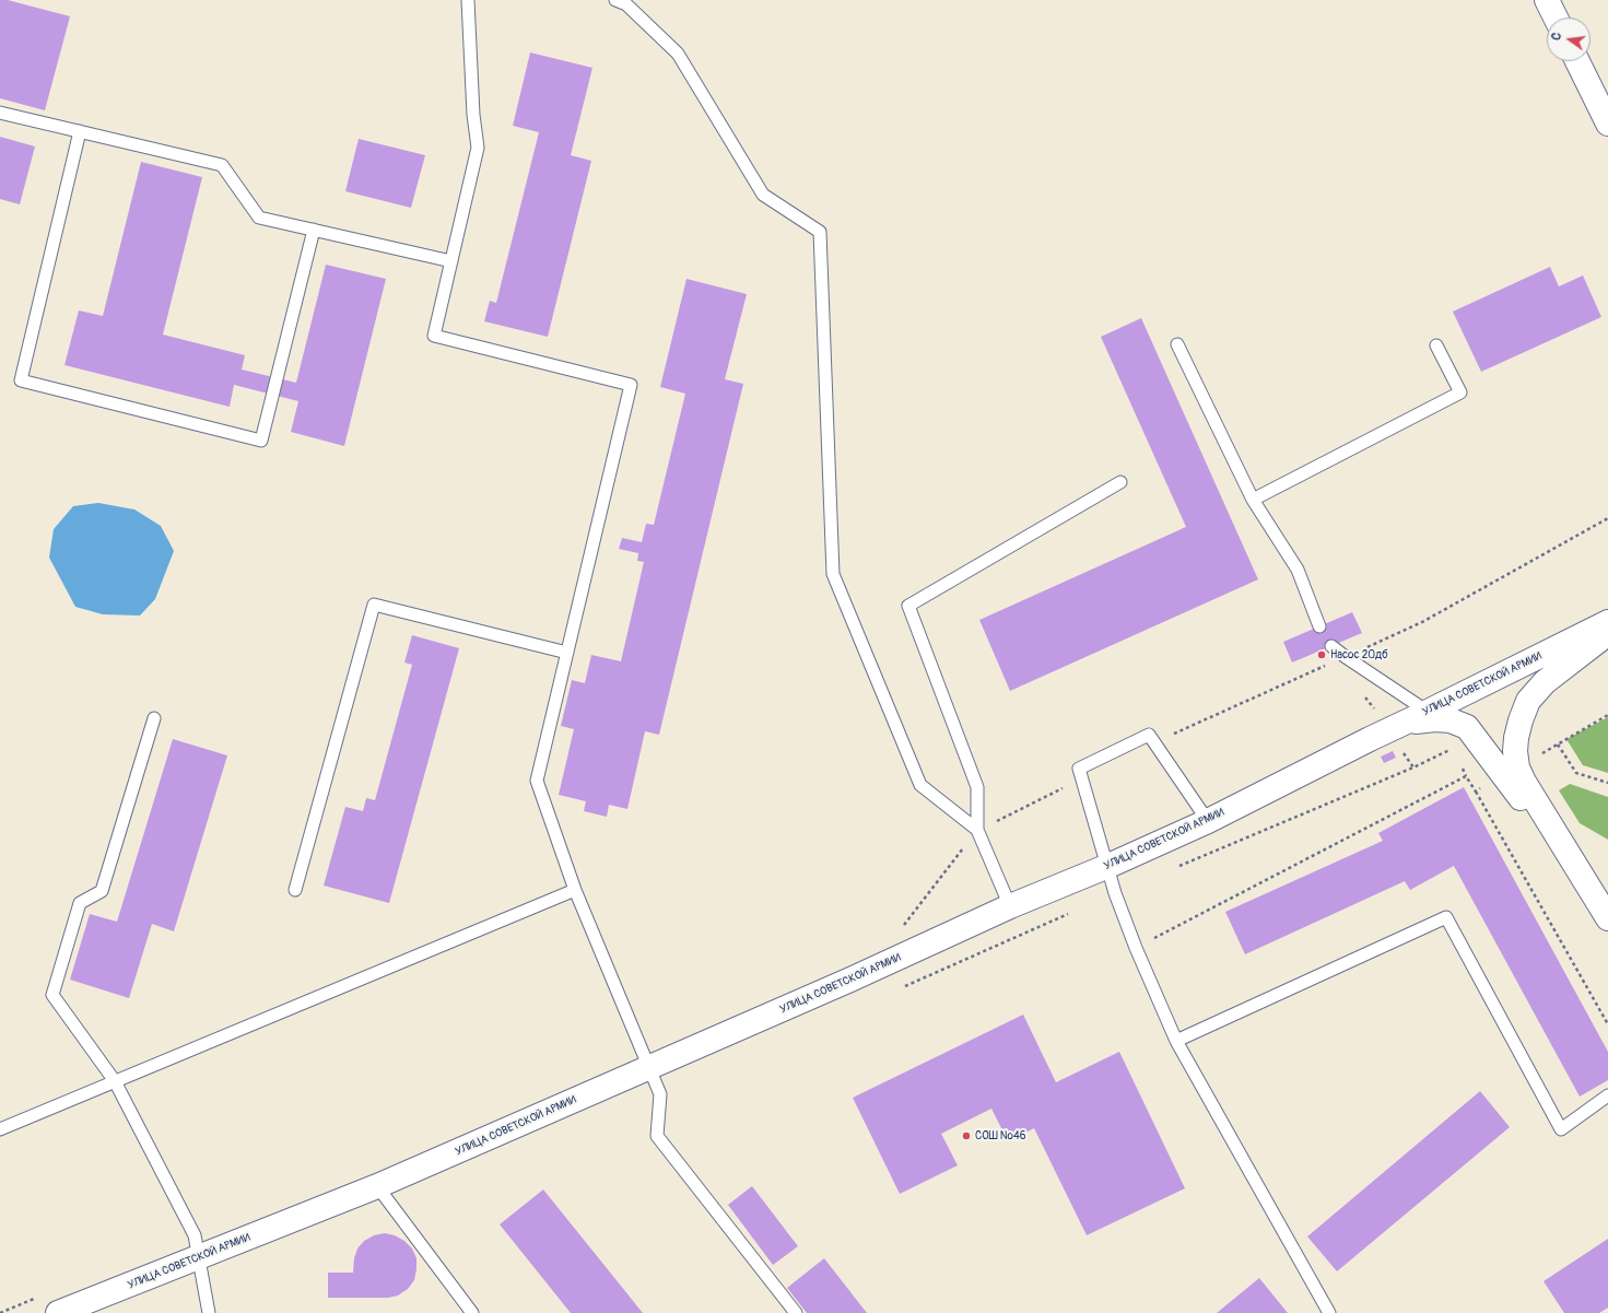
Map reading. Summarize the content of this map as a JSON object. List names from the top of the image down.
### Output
{
  "streets": {
    "street": ["УЛИЦА СОВЕТСКОЙ АРМИИ"]
  },
  "places": ["Насос 20дб", "СОШ №46"],
  "north": "left"
}
